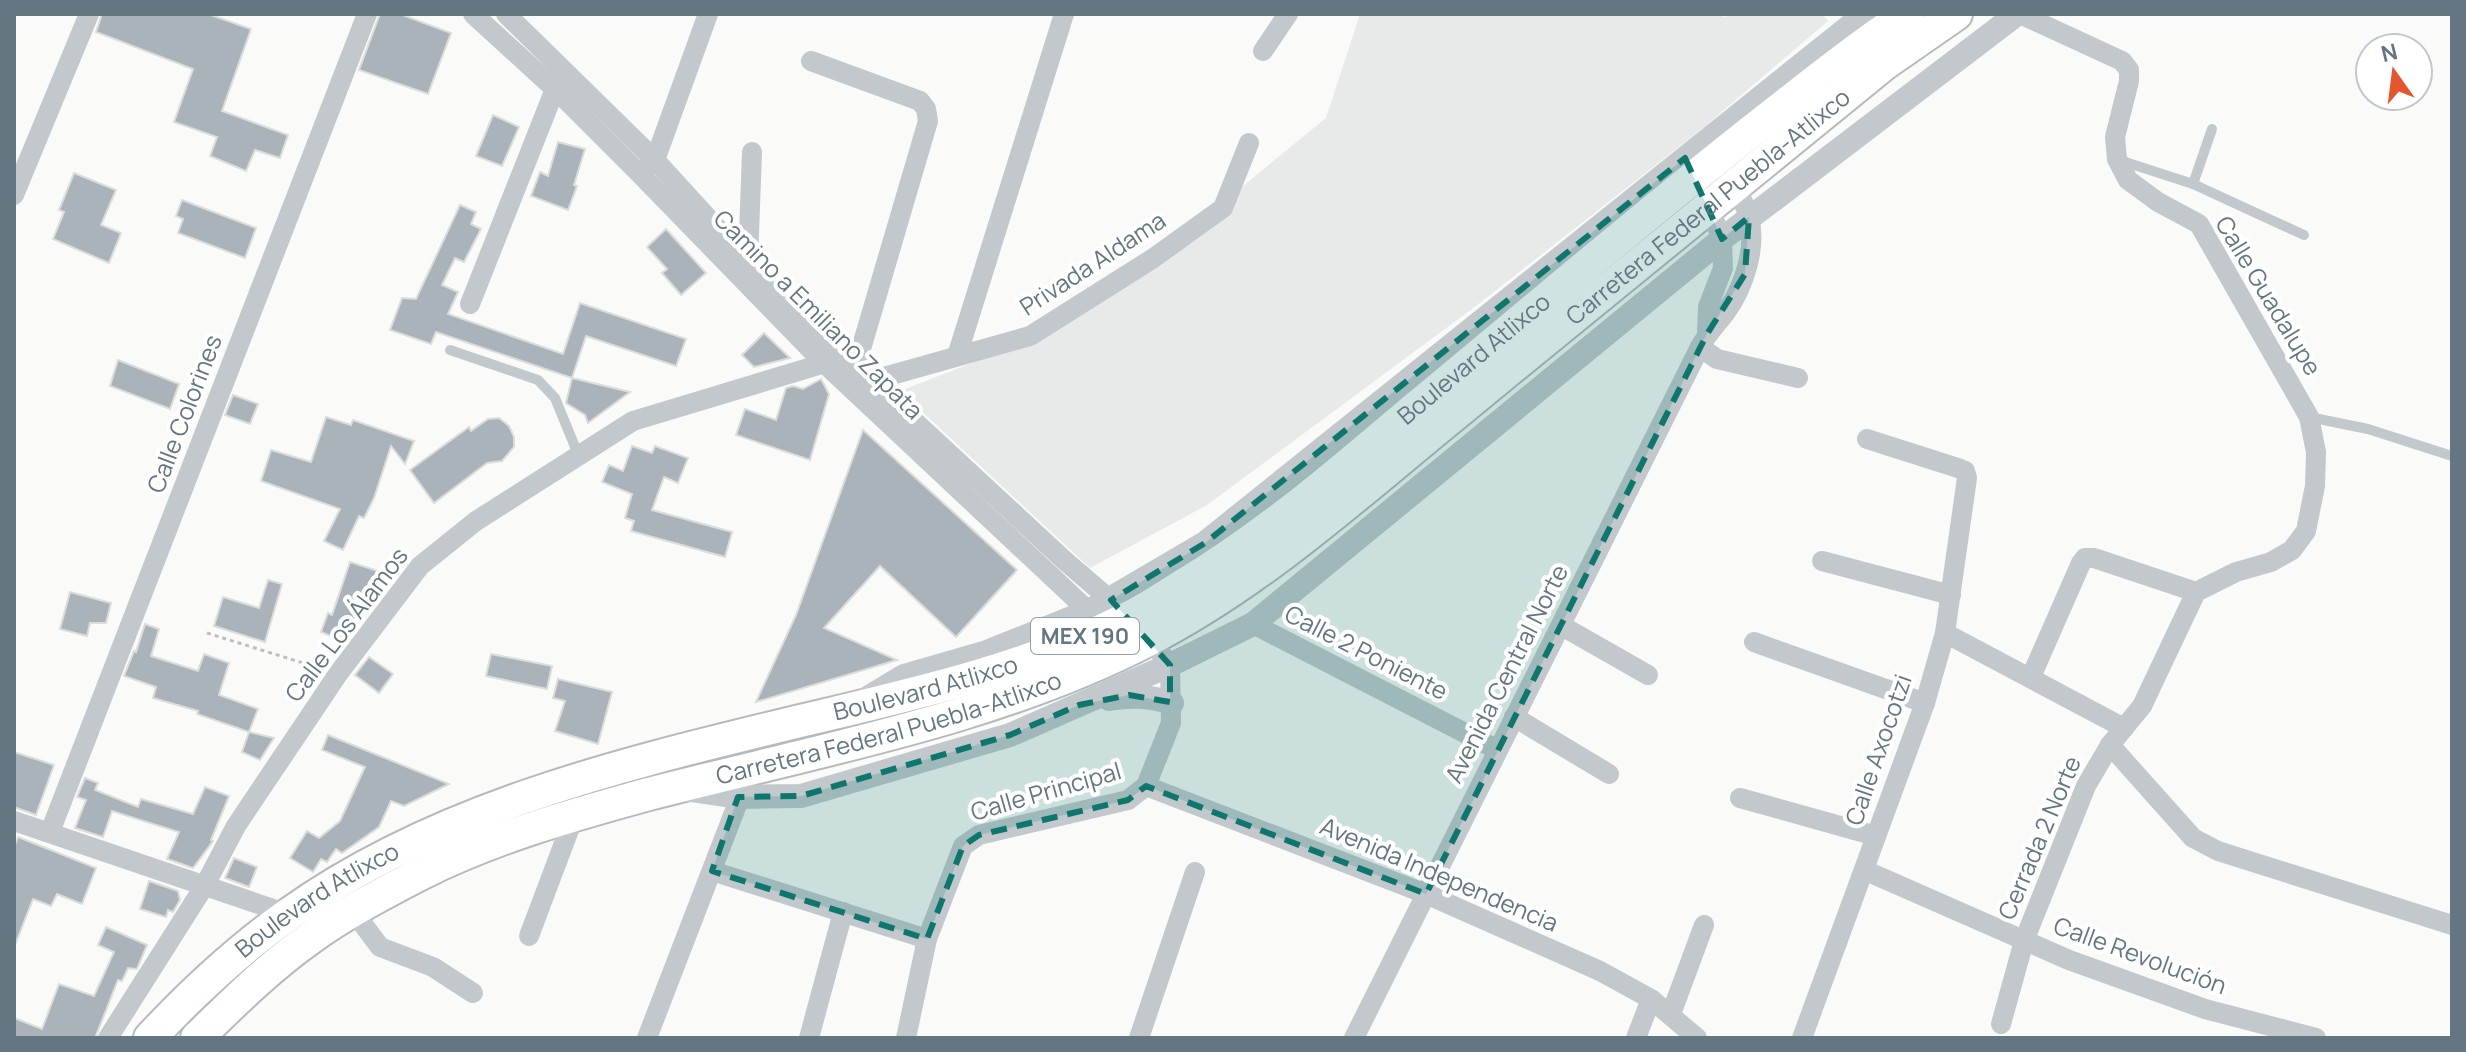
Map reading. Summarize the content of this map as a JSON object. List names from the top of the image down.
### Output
{
  "streets": {
    "main road": ["Carretera Federal Puebla-Atlixco", "Boulevard Atlixco", "MEX 190"],
    "street": [
      "Privada Aldama",
      "Calle Guadalupe",
      "Camino a Emiliano Zapata",
      "Calle Colorines",
      "Calle Los Álamos",
      "Calle 2 Poniente",
      "Avenida Central Norte",
      "Calle Axocotzi",
      "Calle Principal",
      "Cerrada 2 Norte",
      "Avenida Independencia",
      "Calle Revolución"
    ]
  },
  "crossings": [
    ["Carretera Federal Puebla-Atlixco", "Camino a Emiliano Zapata"],
    ["Carretera Federal Puebla-Atlixco", "Boulevard Atlixco"],
    ["Carretera Federal Puebla-Atlixco", "Avenida Central Norte"],
    ["Privada Aldama", "Camino a Emiliano Zapata"],
    ["Privada Aldama", "Calle Los Álamos"],
    ["Camino a Emiliano Zapata", "Boulevard Atlixco"],
    ["Camino a Emiliano Zapata", "Calle Los Álamos"],
    ["Boulevard Atlixco", "Avenida Central Norte"],
    ["Calle 2 Poniente", "Avenida Central Norte"],
    ["Avenida Central Norte", "Avenida Independencia"],
    ["Calle Axocotzi", "Calle Revolución"],
    ["Calle Principal", "Avenida Independencia"],
    ["Cerrada 2 Norte", "Calle Revolución"]
  ],
  "north": "top"
}
